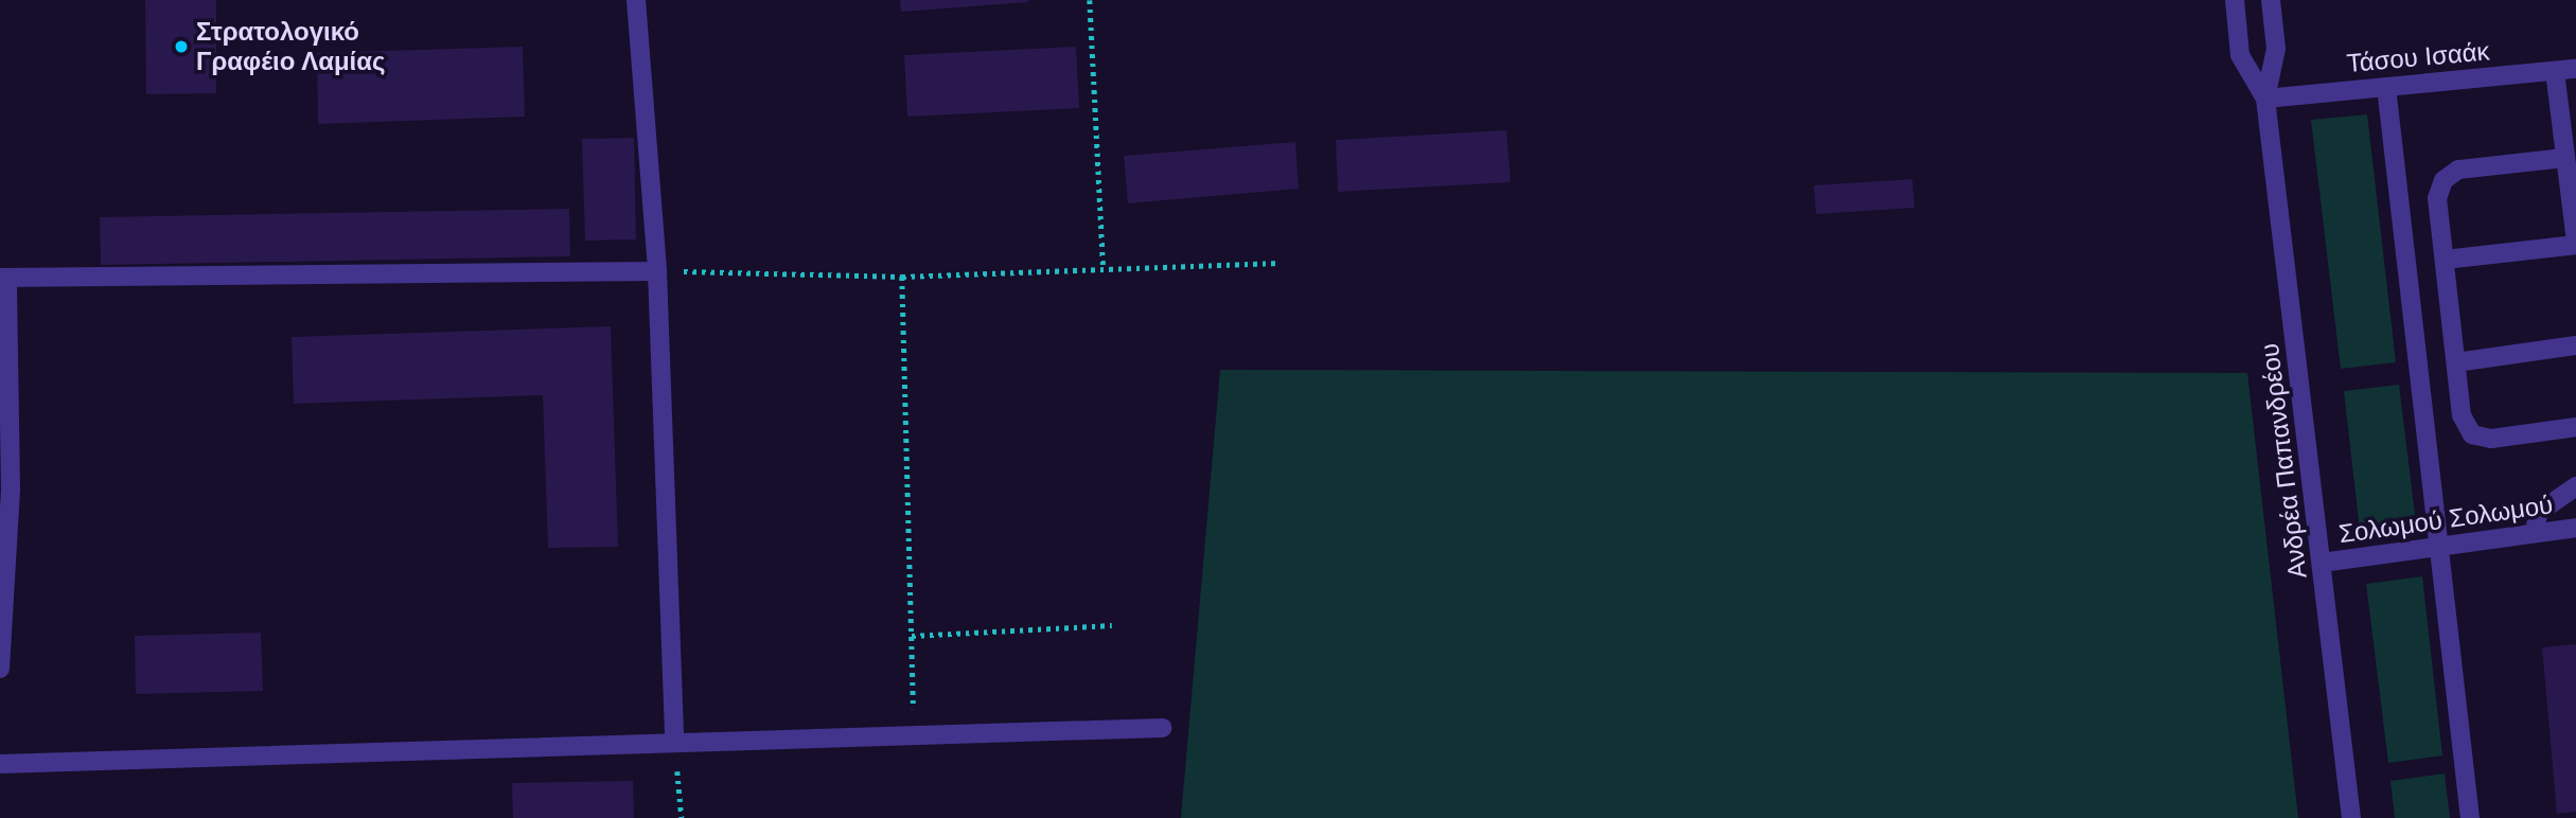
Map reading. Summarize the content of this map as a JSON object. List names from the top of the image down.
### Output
{
  "streets": {
    "street": ["Τάσου Ισαάκ", "Ανδρέα Παπανδρέου", "Σολωμού Σολωμού"]
  },
  "crossings": [
    ["Τάσου Ισαάκ", "Ανδρέα Παπανδρέου"],
    ["Ανδρέα Παπανδρέου", "Σολωμού Σολωμού"]
  ],
  "places": ["Στρατολογικό Γραφέιο Λαμίας"]
}
